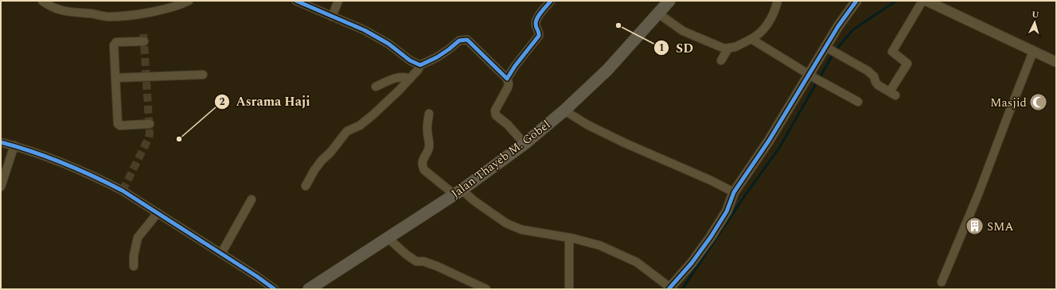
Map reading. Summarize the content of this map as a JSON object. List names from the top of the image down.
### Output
{
  "streets": {
    "main road": ["Jalan Thayeb M. Gobel"]
  },
  "places": {
    "other": ["SD", "Asrama Haji"],
    "mosque": ["Masjid"],
    "building": ["SMA"]
  },
  "north": "top"
}
